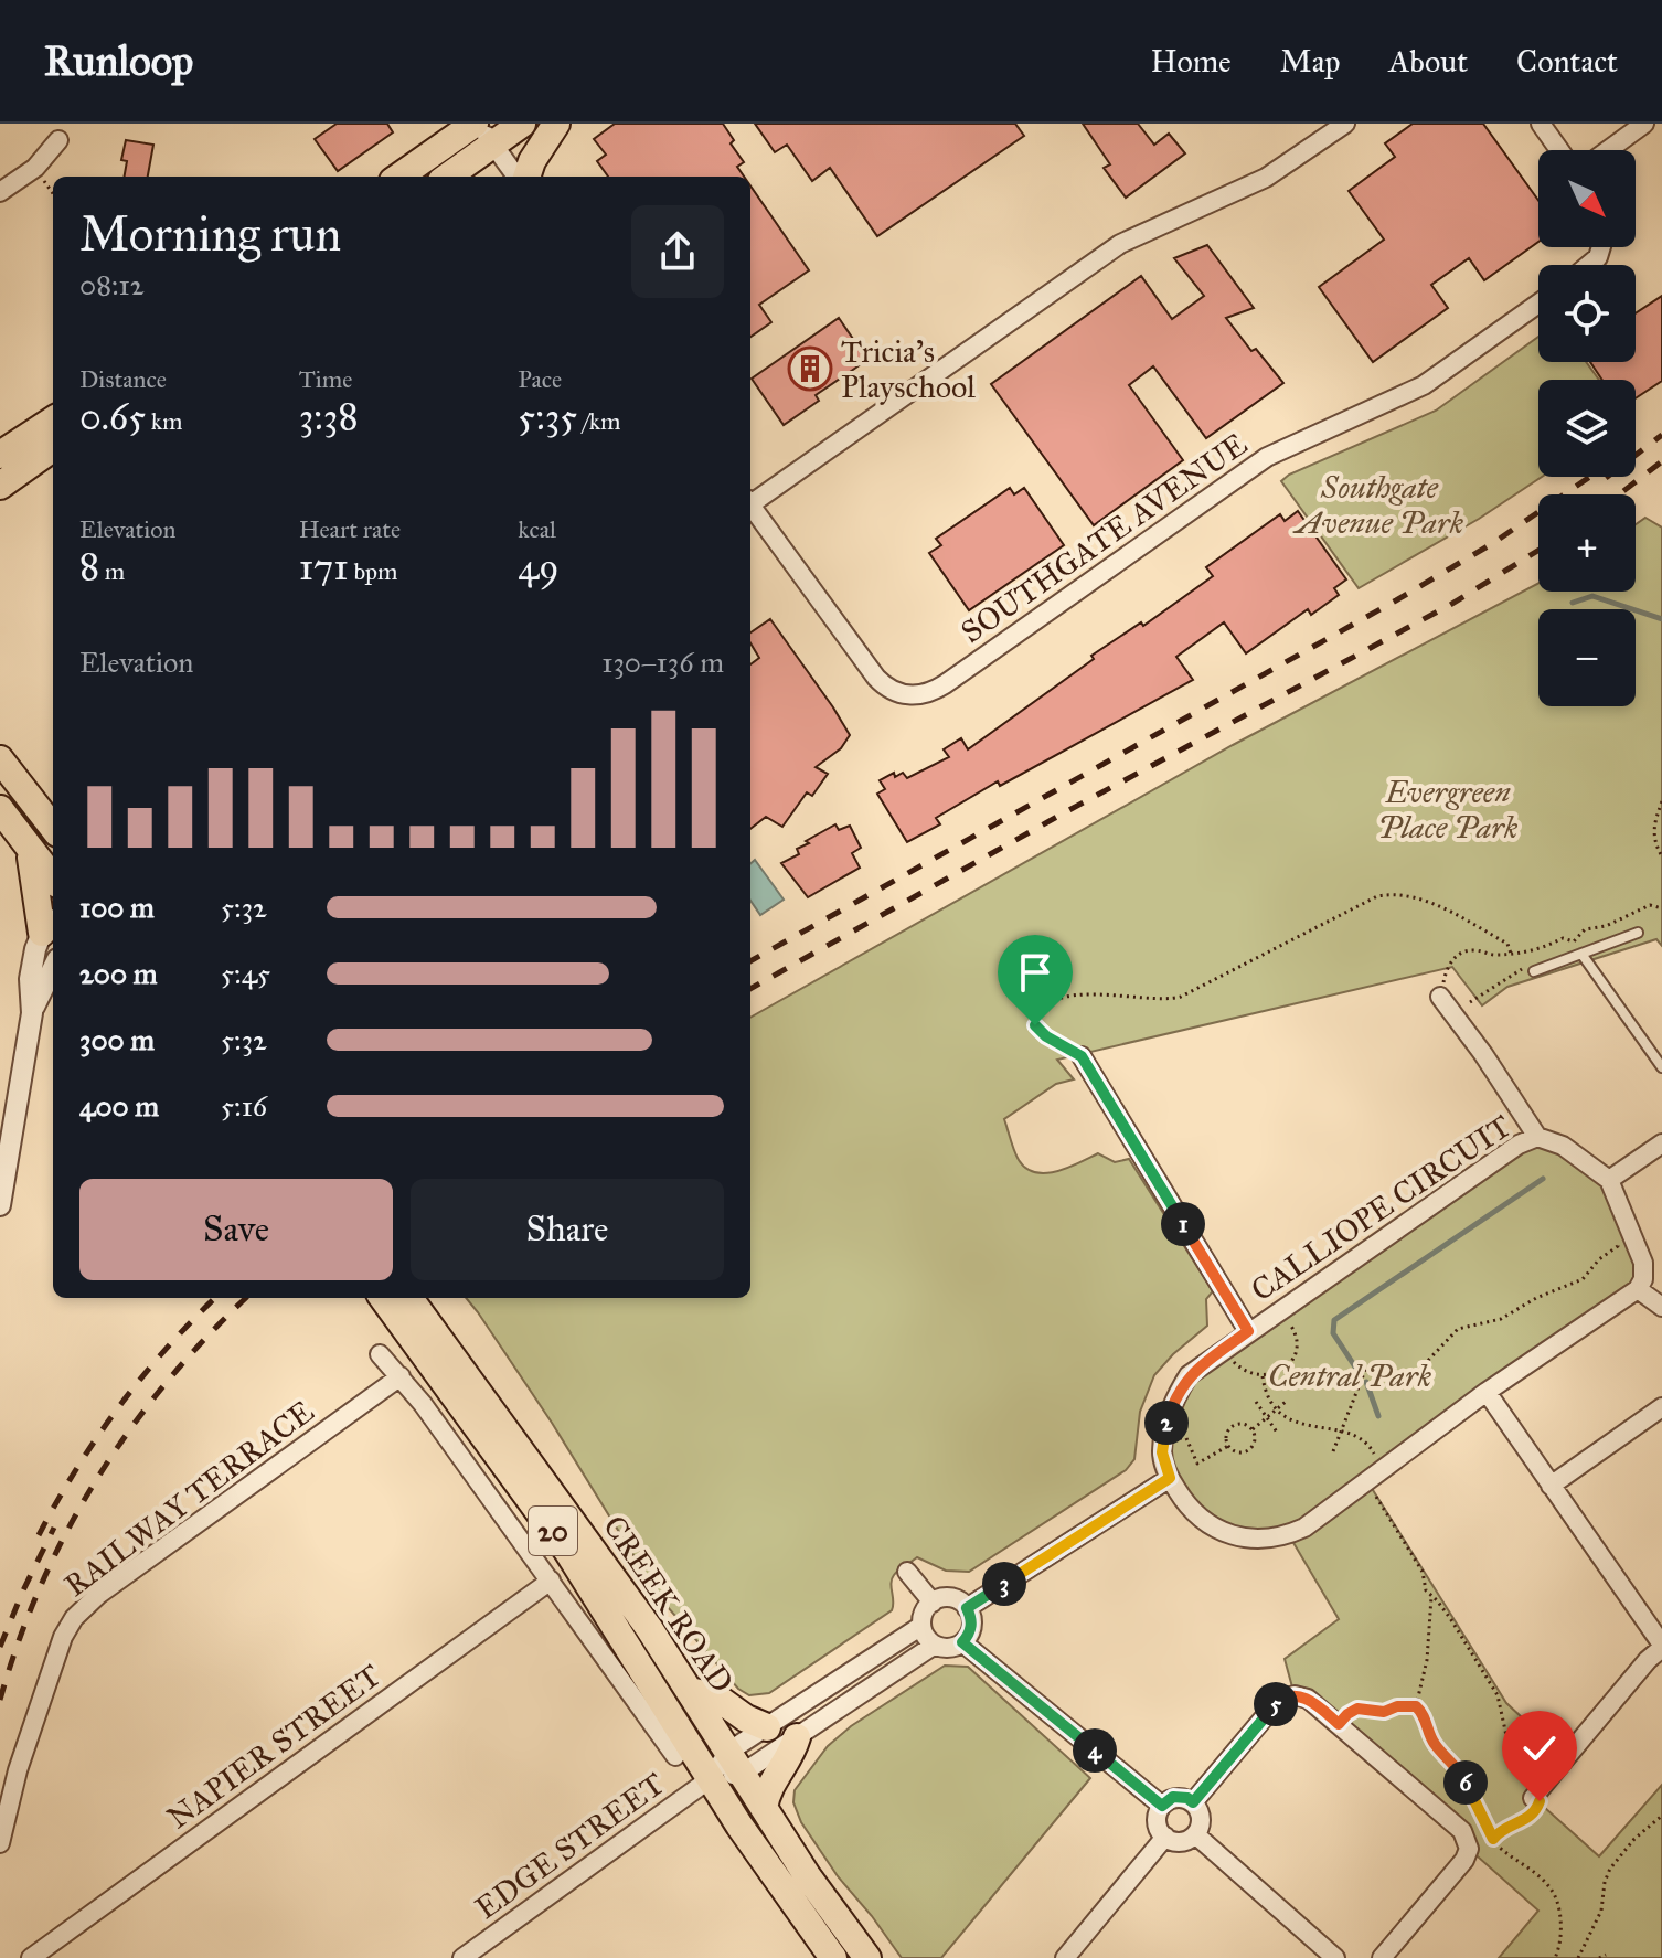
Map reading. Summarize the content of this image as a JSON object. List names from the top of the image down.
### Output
{
  "streets": {
    "main road": ["20", "CREEK ROAD"],
    "street": [
      "SOUTHGATE AVENUE",
      "CALLIOPE CIRCUIT",
      "RAILWAY TERRACE",
      "NAPIER STREET",
      "EDGE STREET"
    ]
  },
  "crossings": [
    ["CREEK ROAD", "EDGE STREET"]
  ],
  "parks": ["Southgate Avenue Park", "Evergreen Place Park", "Central Park"],
  "places": {
    "building": ["Tricia's Playschool"]
  },
  "north": "bottom right",
  "page": {
    "header": "Runloop",
    "nav": [
      "Home",
      "Map",
      "About",
      "Contact"
    ],
    "map_buttons": ["+", "−"],
    "heading": ["Morning run", "08:12"],
    "stats": [
      ["Distance", "0.65 km"],
      ["Time", "3:38"],
      ["Pace", "5:35 /km"],
      ["Elevation", "8 m"],
      ["Heart rate", "171 bpm"],
      ["kcal", "49"]
    ],
    "chart": ["Elevation", "130–136 m"],
    "list": [
      {
        "name": "100 m",
        "note": "5:32"
      },
      {
        "name": "200 m",
        "note": "5:45"
      },
      {
        "name": "300 m",
        "note": "5:32"
      },
      {
        "name": "400 m",
        "note": "5:16"
      }
    ],
    "buttons": ["Save", "Share"],
    "pins": [
      "1",
      "2",
      "3",
      "5",
      "4",
      "6"
    ]
  }
}
